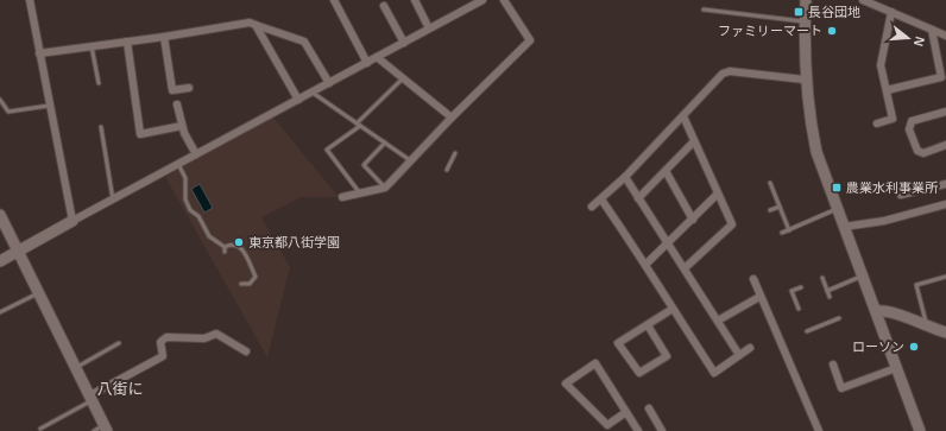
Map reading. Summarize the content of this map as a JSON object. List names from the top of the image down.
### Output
{
  "districts": ["八街に"],
  "places": {
    "transit": ["長谷団地", "農業水利事業所"],
    "other": ["ファミリーマート", "東京都八街学園", "ローソン"]
  },
  "north": "right"
}
